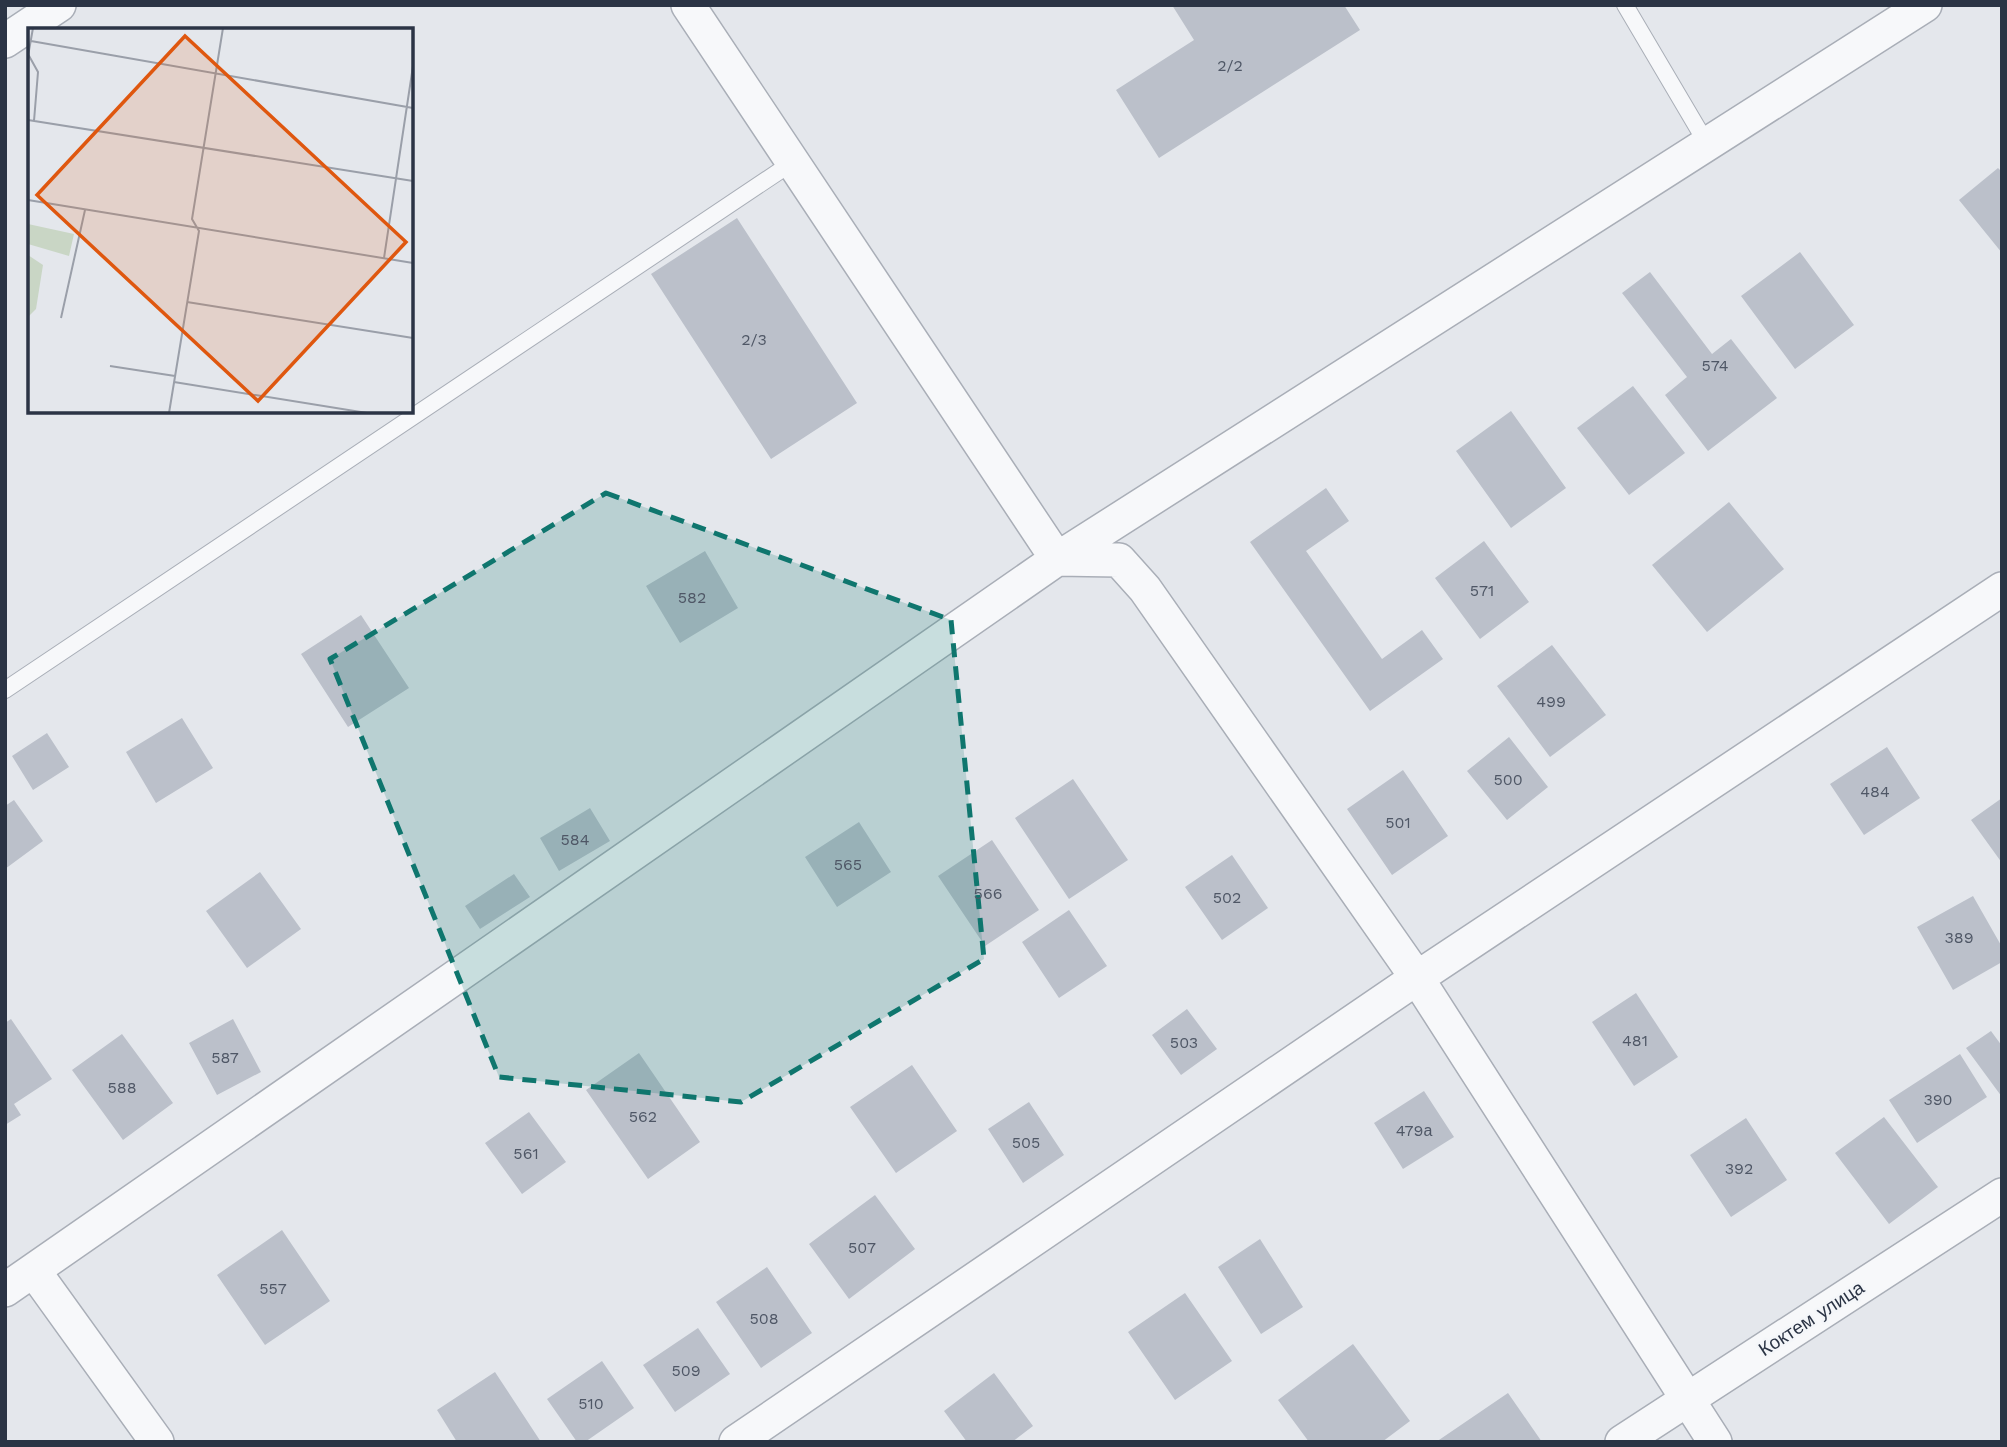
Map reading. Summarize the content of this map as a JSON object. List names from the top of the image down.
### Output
{
  "streets": {
    "street": ["Коктем улица"]
  },
  "house_numbers": [
    "2/2",
    "2/3",
    "574",
    "571",
    "582",
    "499",
    "500",
    "484",
    "501",
    "584",
    "565",
    "566",
    "502",
    "389",
    "481",
    "503",
    "587",
    "588",
    "390",
    "562",
    "479а",
    "505",
    "561",
    "392",
    "507",
    "557",
    "508",
    "509",
    "510"
  ]
}
